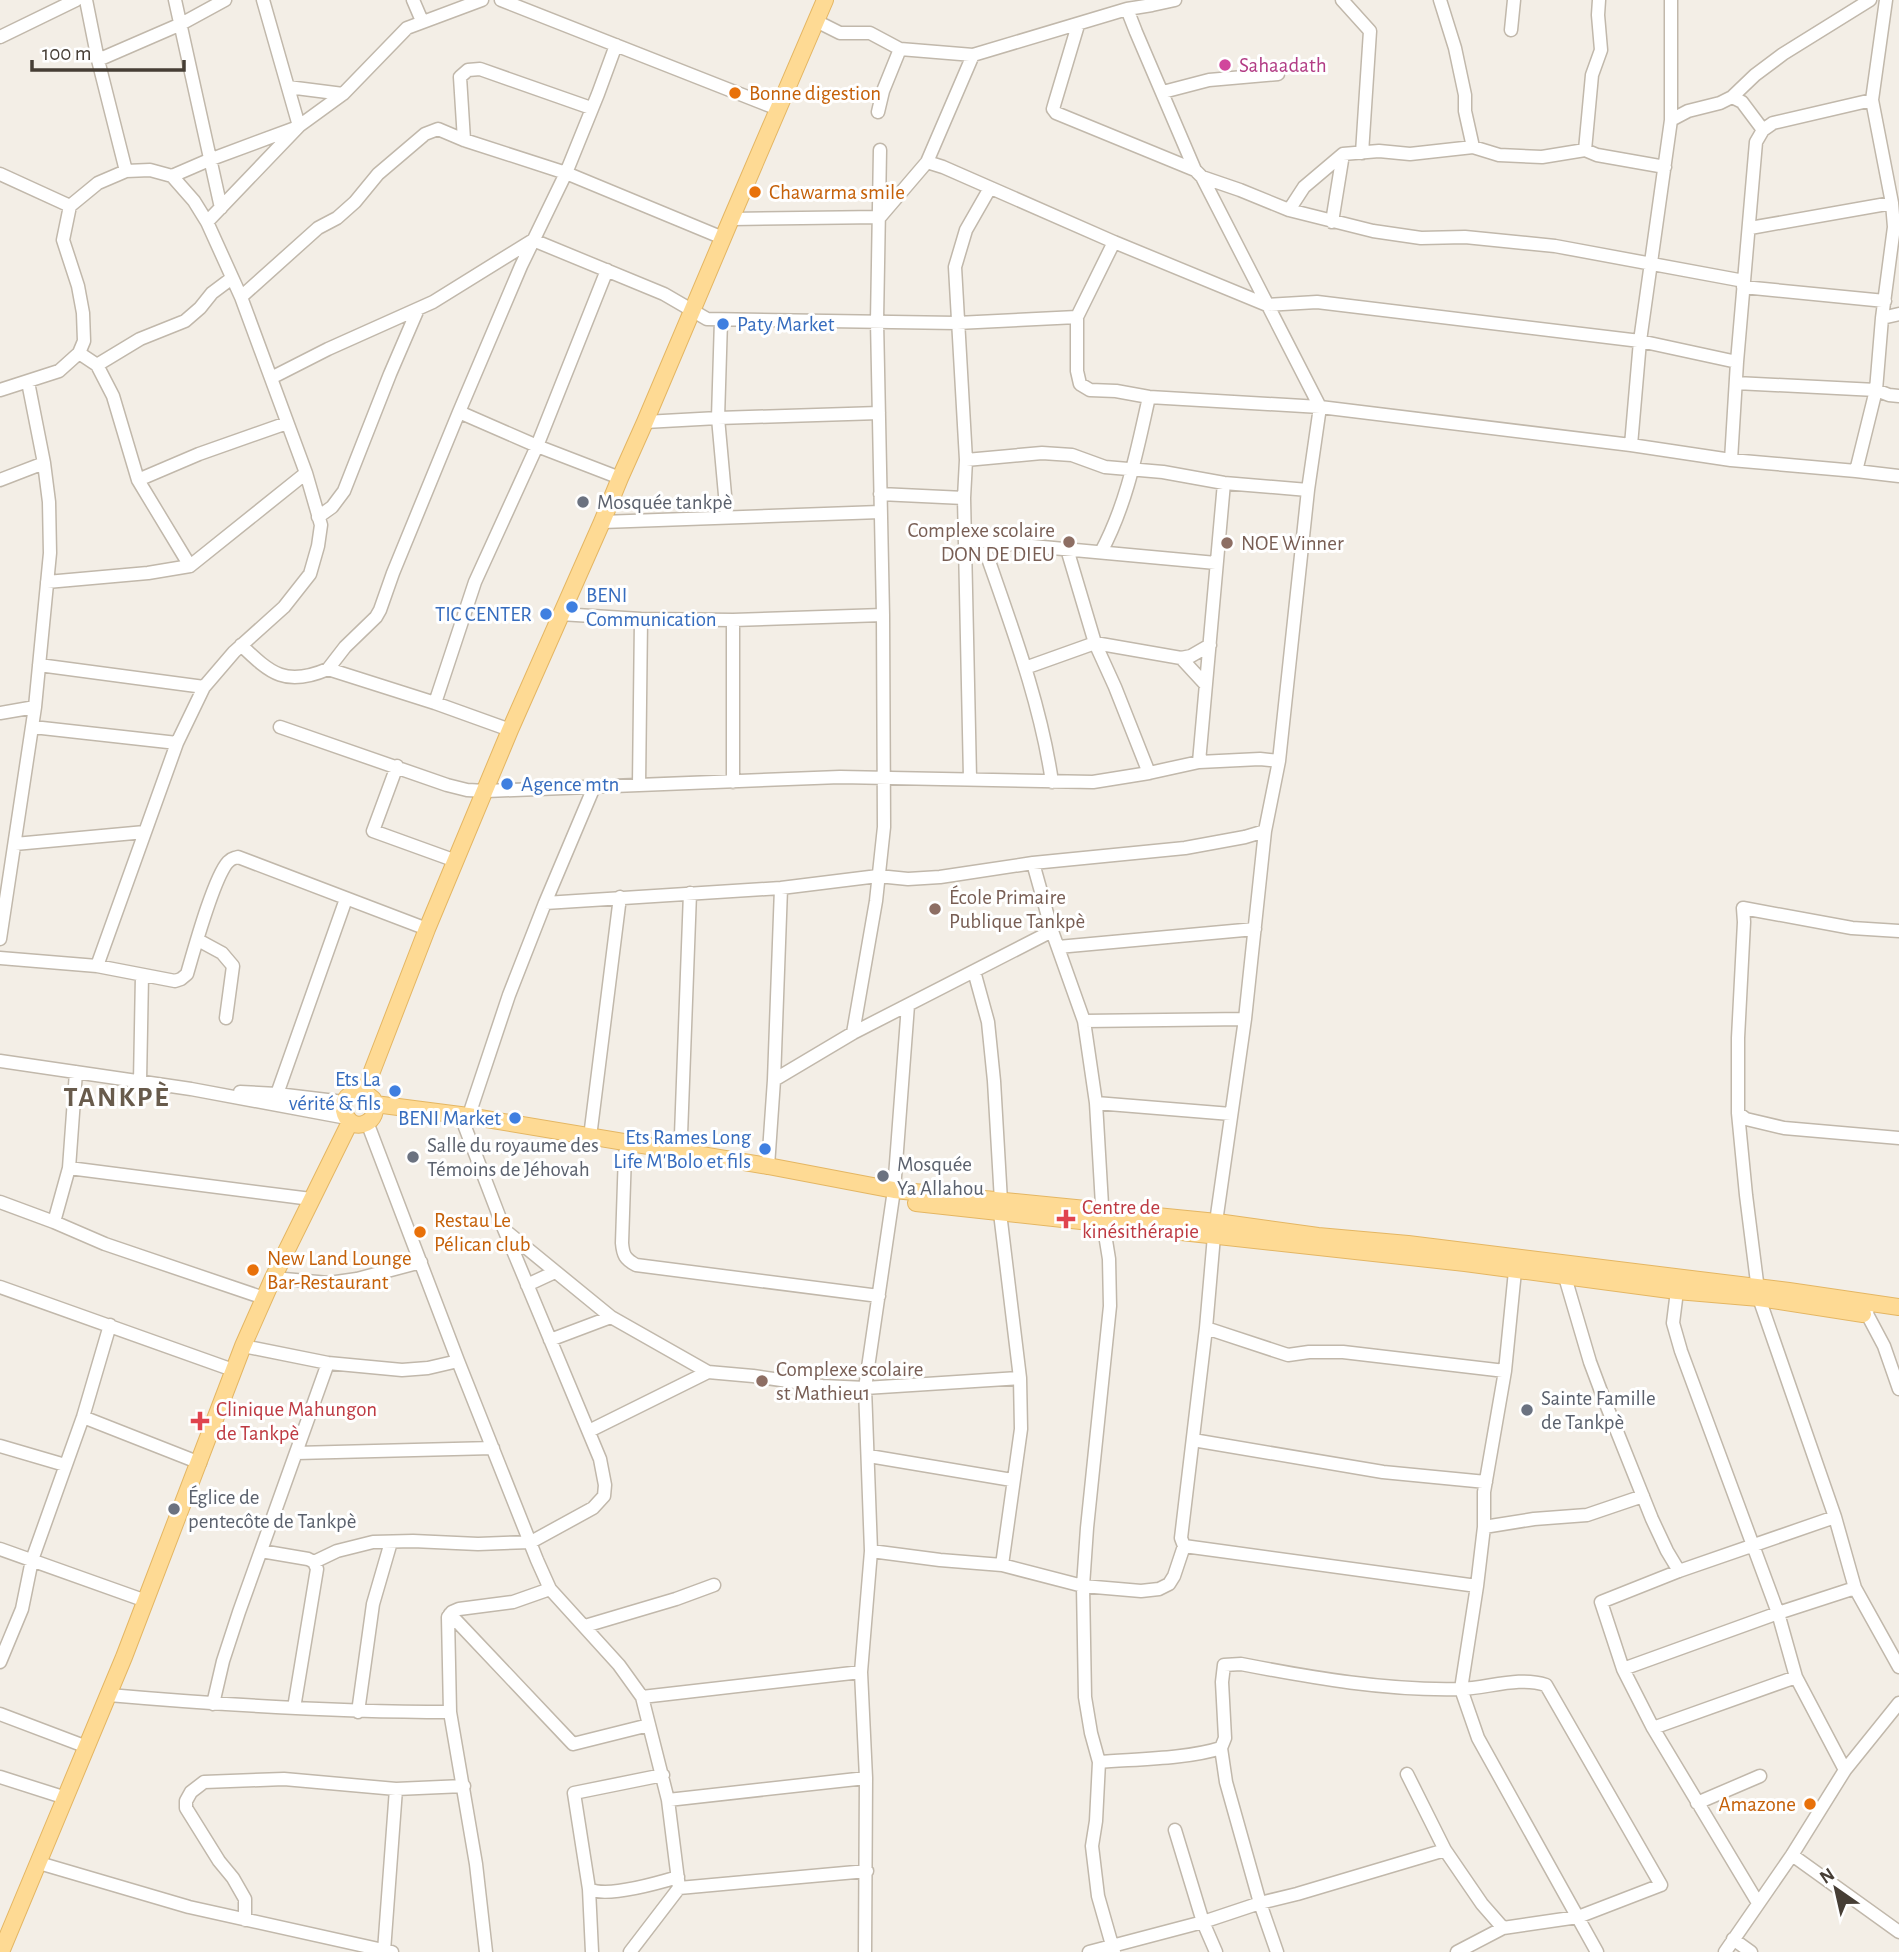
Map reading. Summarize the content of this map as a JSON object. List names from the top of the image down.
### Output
{
  "districts": ["TANKPÈ"],
  "places": {
    "other": [
      "Sahaadath",
      "Bonne digestion",
      "Chawarma smile",
      "Paty Market",
      "Mosquée tankpè",
      "Complexe scolaire DON DE DIEU",
      "NOE Winner",
      "BENI Communication",
      "TIC CENTER",
      "Agence mtn",
      "École Primaire Publique Tankpè",
      "Ets La vérité & fils",
      "BENI Market",
      "Ets Rames Long Life M'Bolo et fils",
      "Salle du royaume des Témoins de Jéhovah",
      "Mosquée Ya Allahou",
      "Restau Le Pélican club",
      "New Land Lounge Bar-Restaurant",
      "Complexe scolaire st Mathieu1",
      "Sainte Famille de Tankpè",
      "Églice de pentecôte de Tankpè",
      "Amazone"
    ],
    "health": ["Centre de kinésithérapie", "Clinique Mahungon de Tankpè"]
  },
  "scale_bar": "100 m",
  "north": "top left"
}
